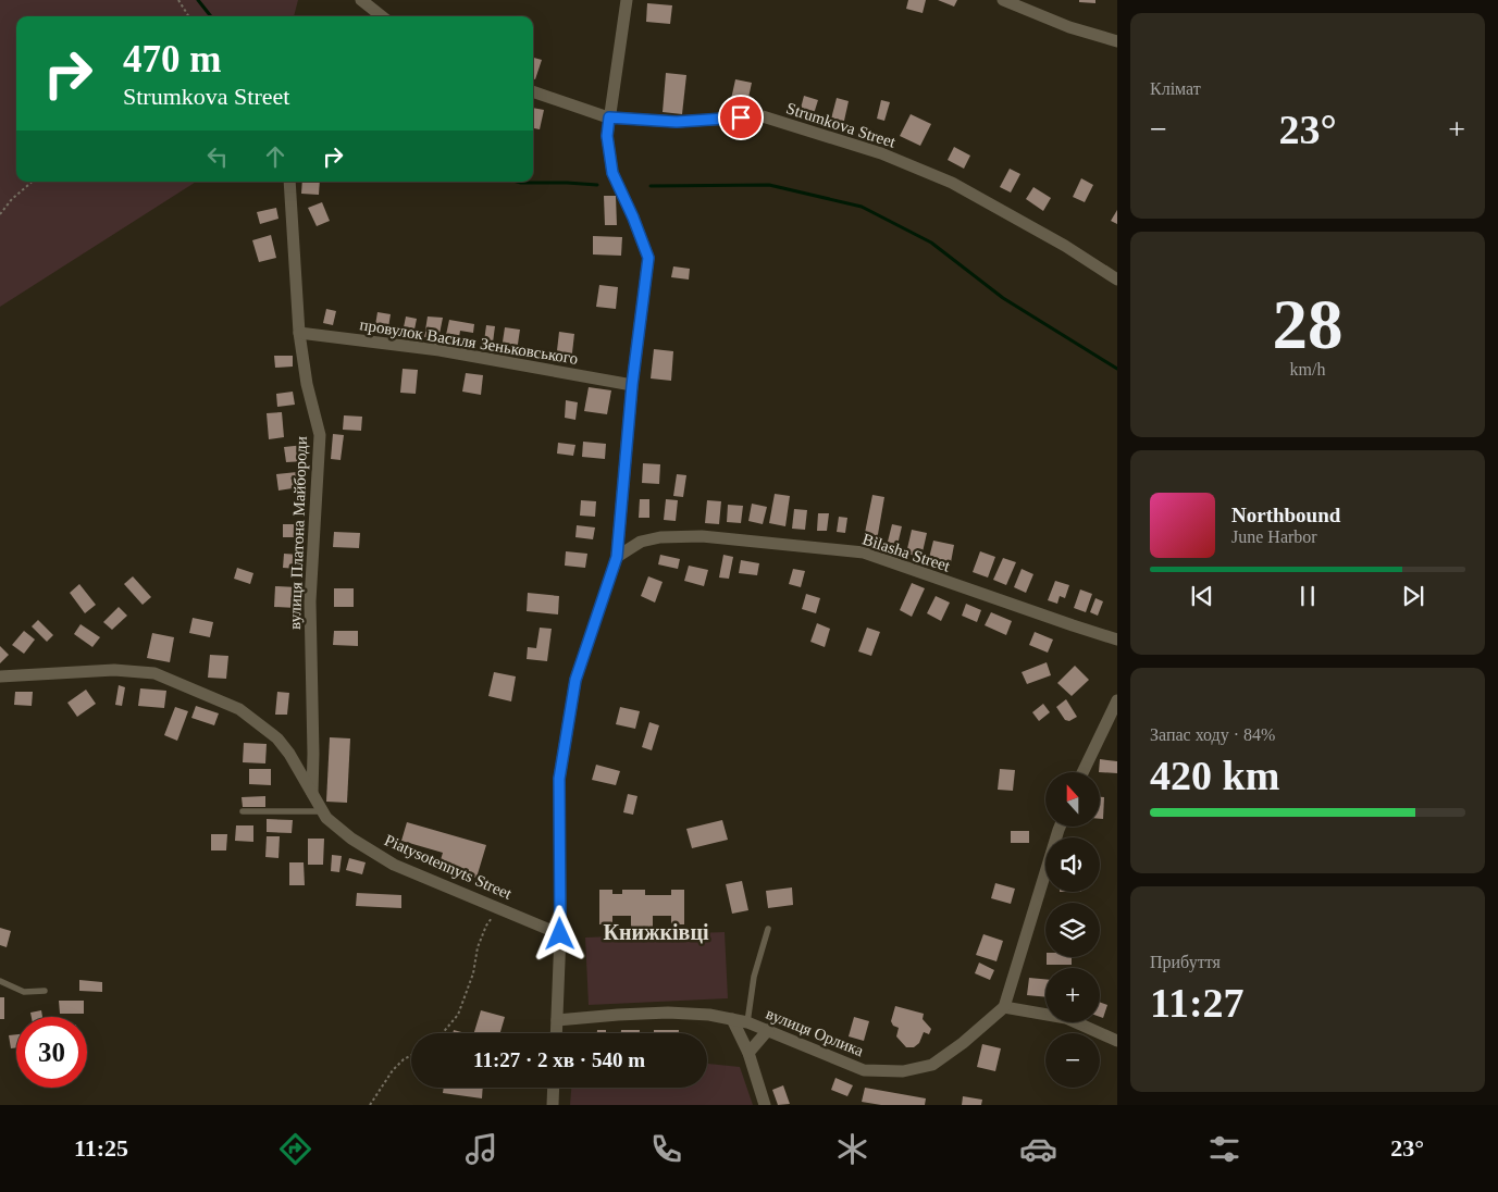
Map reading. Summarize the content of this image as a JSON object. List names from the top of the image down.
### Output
{
  "streets": {
    "street": [
      "Strumkova Street",
      "провулок Василя Зеньковського",
      "вулиця Платона Майбороди",
      "Bilasha Street",
      "Piatysotennyts Street",
      "вулиця Орлика"
    ]
  },
  "crossings": [
    ["провулок Василя Зеньковського", "вулиця Платона Майбороди"],
    ["вулиця Платона Майбороди", "Piatysotennyts Street"]
  ],
  "districts": ["Книжківці"],
  "north": "top",
  "page": {
    "tile": [
      "Клімат",
      ["28", "km/h"],
      ["Запас ходу · 84%", "420 km"],
      ["Прибуття", "11:27"]
    ],
    "turn": ["470 m", "Strumkova Street"],
    "heat": ["−", "23°", "+"],
    "song": ["Northbound", "June Harbor"],
    "map_buttons": ["+", "−"],
    "limit": "30",
    "trip": "11:27 · 2 хв · 540 m",
    "tabs": ["11:25", "23°"]
  }
}
